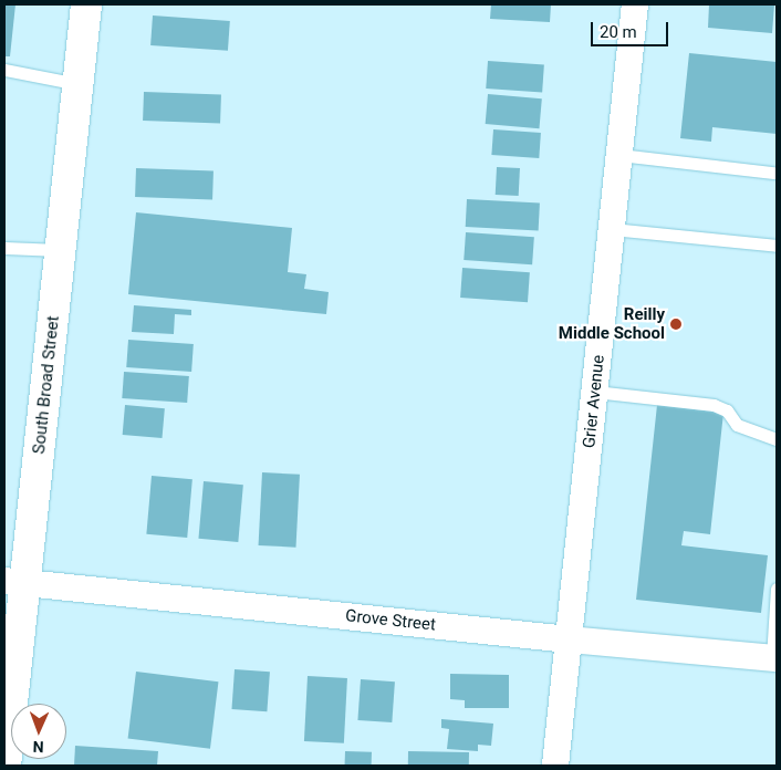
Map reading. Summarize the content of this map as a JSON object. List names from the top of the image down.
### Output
{
  "streets": {
    "street": ["South Broad Street", "Grier Avenue", "Grove Street"]
  },
  "crossings": [
    ["South Broad Street", "Grove Street"],
    ["Grier Avenue", "Grove Street"]
  ],
  "places": ["Reilly Middle School"],
  "scale_bar": "20 m",
  "north": "bottom"
}
